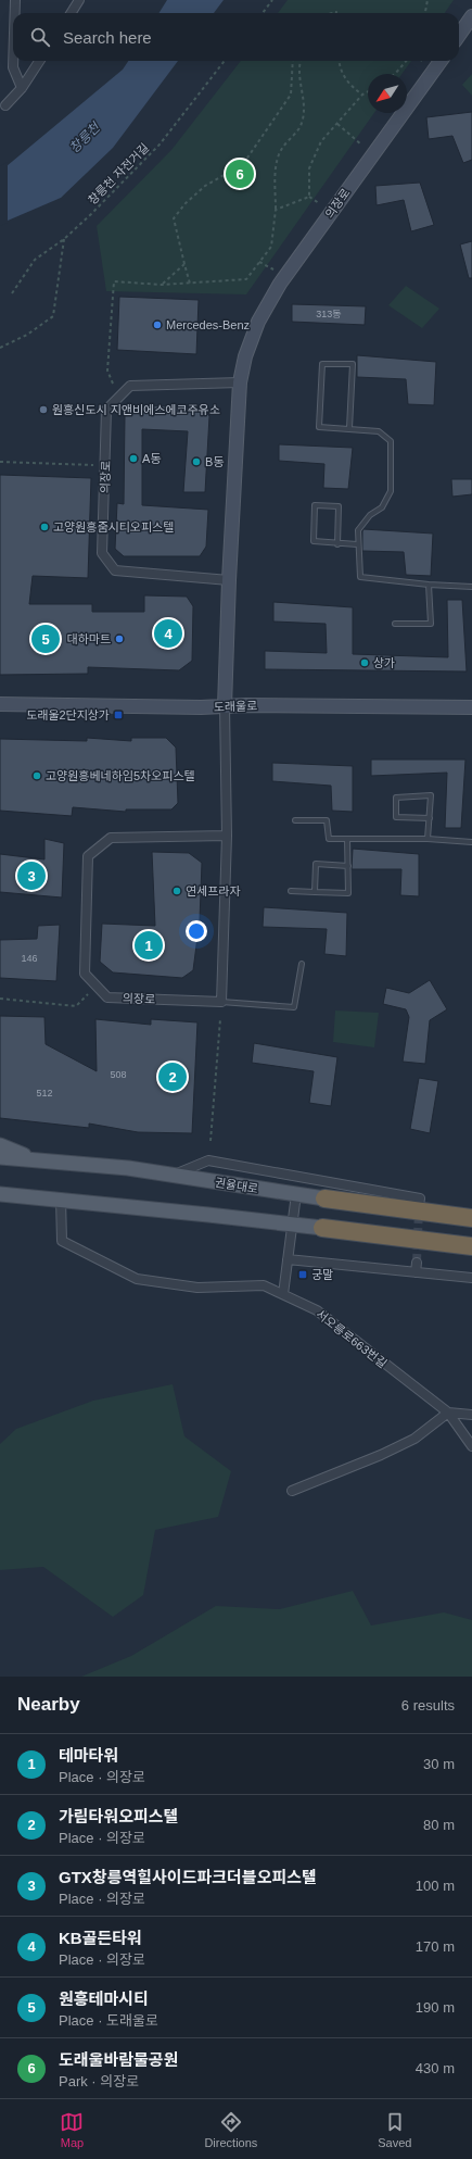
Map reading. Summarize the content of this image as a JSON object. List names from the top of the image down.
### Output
{
  "streets": {
    "highway": ["권율대로"],
    "street": ["의장로", "도래울로", "서오릉로663번길"],
    "path": ["창릉천 자전거길"]
  },
  "crossings": [
    ["의장로", "도래울로"]
  ],
  "water": ["창릉천"],
  "places": {
    "other": [
      "Mercedes-Benz",
      "원흥신도시 지앤비에스에코주유소",
      "A동",
      "B동",
      "고양원흥줌시티오피스텔",
      "대하마트",
      "상가",
      "고양원흥베네하임5차오피스텔",
      "연세프라자"
    ],
    "transit": ["도래울2단지상가", "궁말"]
  },
  "house_numbers": [
    "313동",
    "146",
    "508",
    "512"
  ],
  "north": "bottom left",
  "page": {
    "search": "Search here",
    "pins": [
      "6",
      "4",
      "5",
      "3",
      "1",
      "2"
    ],
    "heading": ["Nearby", "6 results"],
    "list": [
      {
        "mark": "1",
        "name": "테마타워",
        "note": "Place · 의장로",
        "value": "30 m"
      },
      {
        "mark": "2",
        "name": "가림타워오피스텔",
        "note": "Place · 의장로",
        "value": "80 m"
      },
      {
        "mark": "3",
        "name": "GTX창릉역힐사이드파크더블오피스텔",
        "note": "Place · 의장로",
        "value": "100 m"
      },
      {
        "mark": "4",
        "name": "KB골든타워",
        "note": "Place · 의장로",
        "value": "170 m"
      },
      {
        "mark": "5",
        "name": "원흥테마시티",
        "note": "Place · 도래울로",
        "value": "190 m"
      },
      {
        "mark": "6",
        "name": "도래울바람물공원",
        "note": "Park · 의장로",
        "value": "430 m"
      }
    ],
    "nav": ["Map", "Directions", "Saved"]
  }
}
